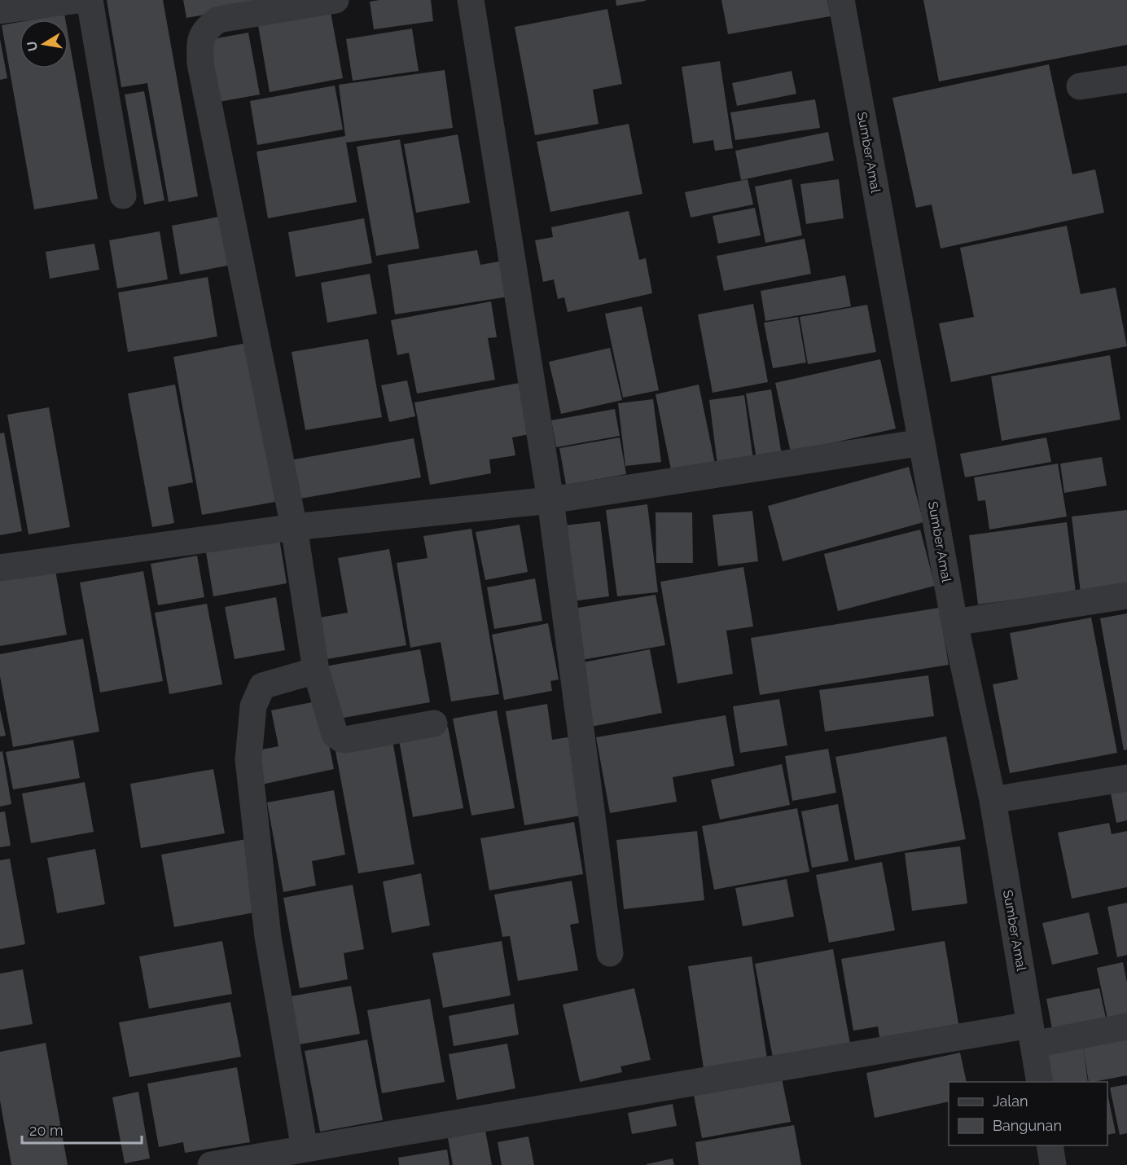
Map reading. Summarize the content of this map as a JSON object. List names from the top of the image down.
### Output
{
  "streets": {
    "street": ["Sumber Amal"]
  },
  "legend": ["Jalan", "Bangunan"],
  "scale_bar": "20 m",
  "north": "left"
}
